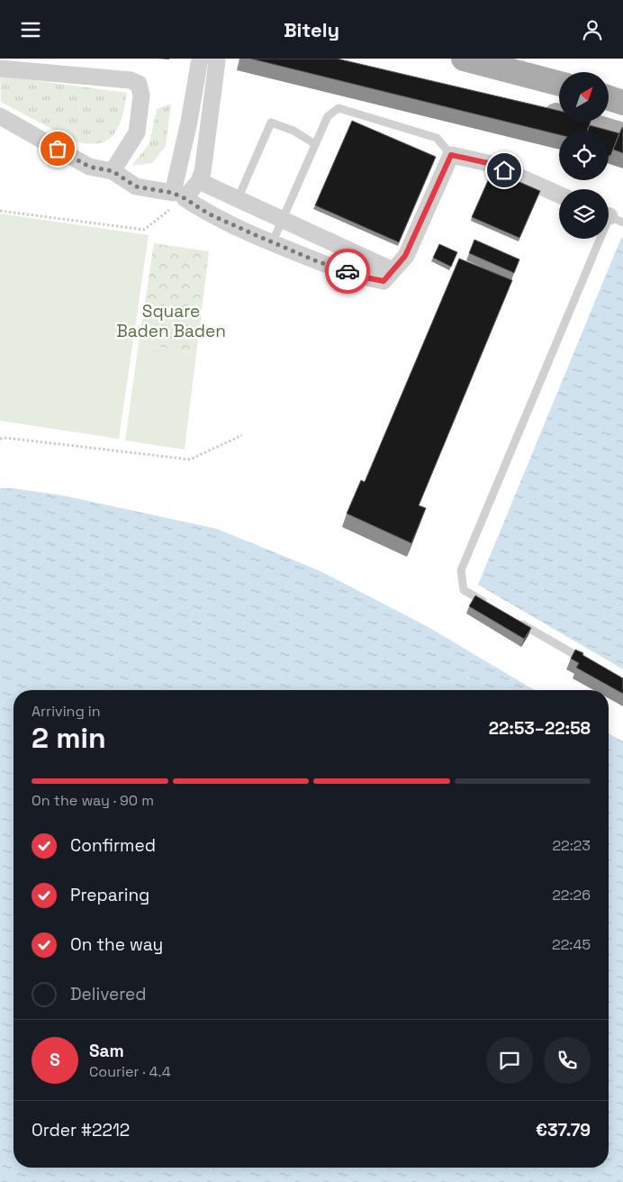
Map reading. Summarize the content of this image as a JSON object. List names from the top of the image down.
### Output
{
  "parks": ["Square Baden Baden"],
  "north": "top right",
  "page": {
    "header": "Bitely",
    "heading": ["2 min", "Arriving in", "22:53–22:58"],
    "panel": [
      "Sam",
      "Courier · 4.4",
      "Order #2212",
      "€37.79"
    ],
    "bar": "On the way · 90 m",
    "list": [
      ["Confirmed", "22:23"],
      ["Preparing", "22:26"],
      ["On the way", "22:45"],
      "Delivered"
    ],
    "round": "S"
  }
}
